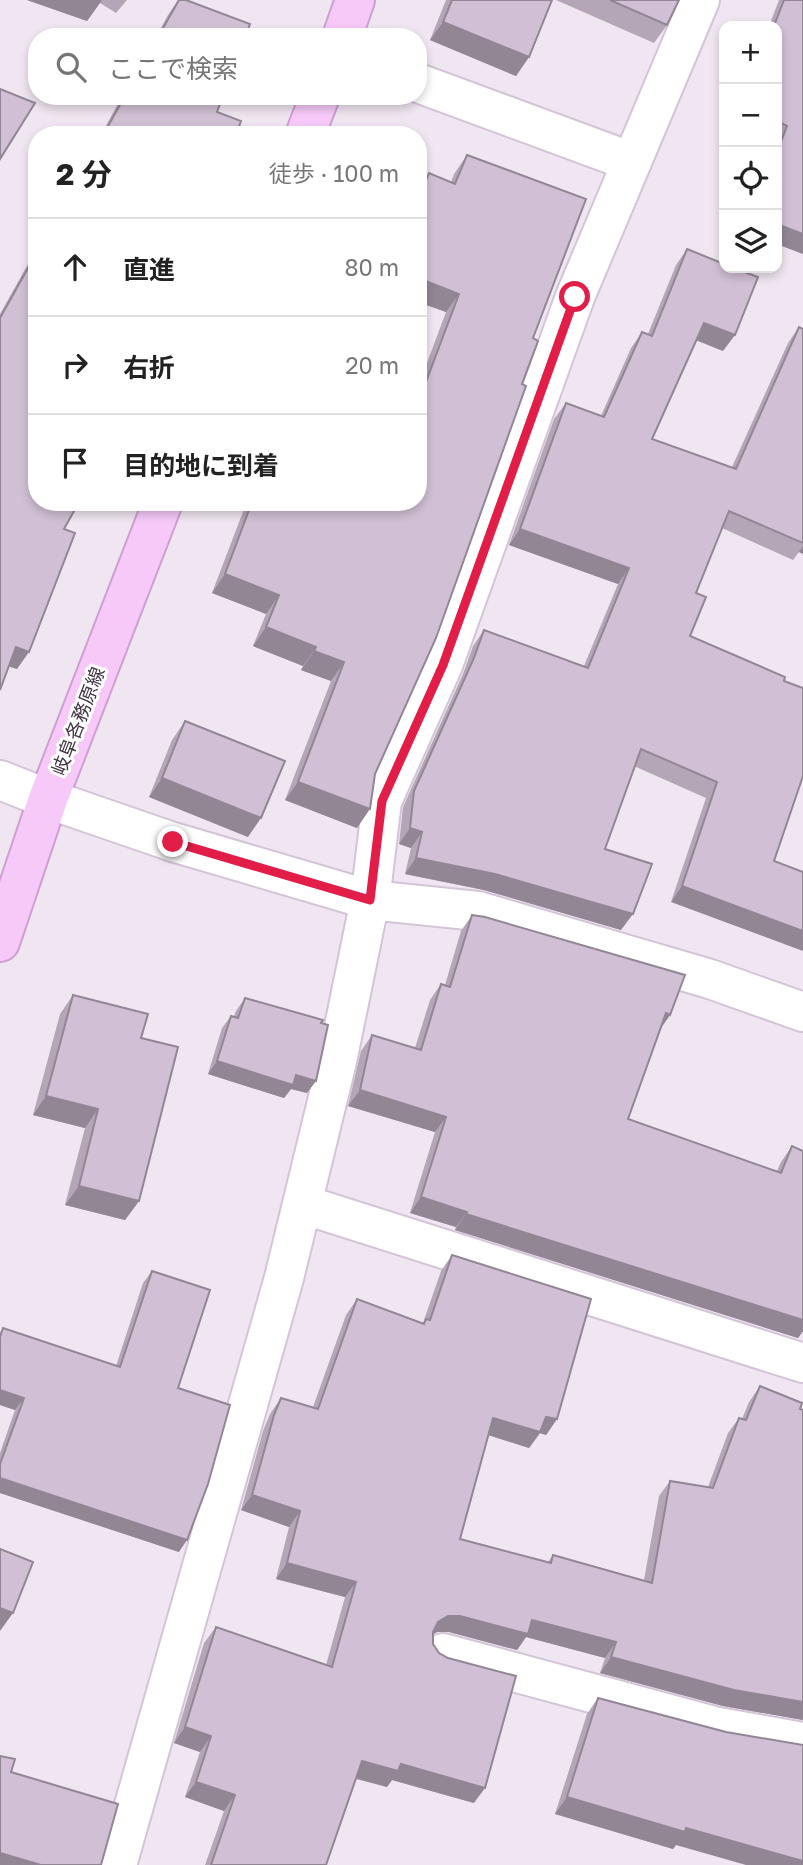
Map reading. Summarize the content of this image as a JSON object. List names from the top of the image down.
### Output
{
  "streets": {
    "main road": ["岐阜各務原線"]
  },
  "page": {
    "map_buttons": ["+", "−"],
    "search": "ここで検索",
    "heading": ["2 分", "徒歩 · 100 m"],
    "list": [
      ["直進", "80 m"],
      ["右折", "20 m"],
      "目的地に到着"
    ]
  }
}
